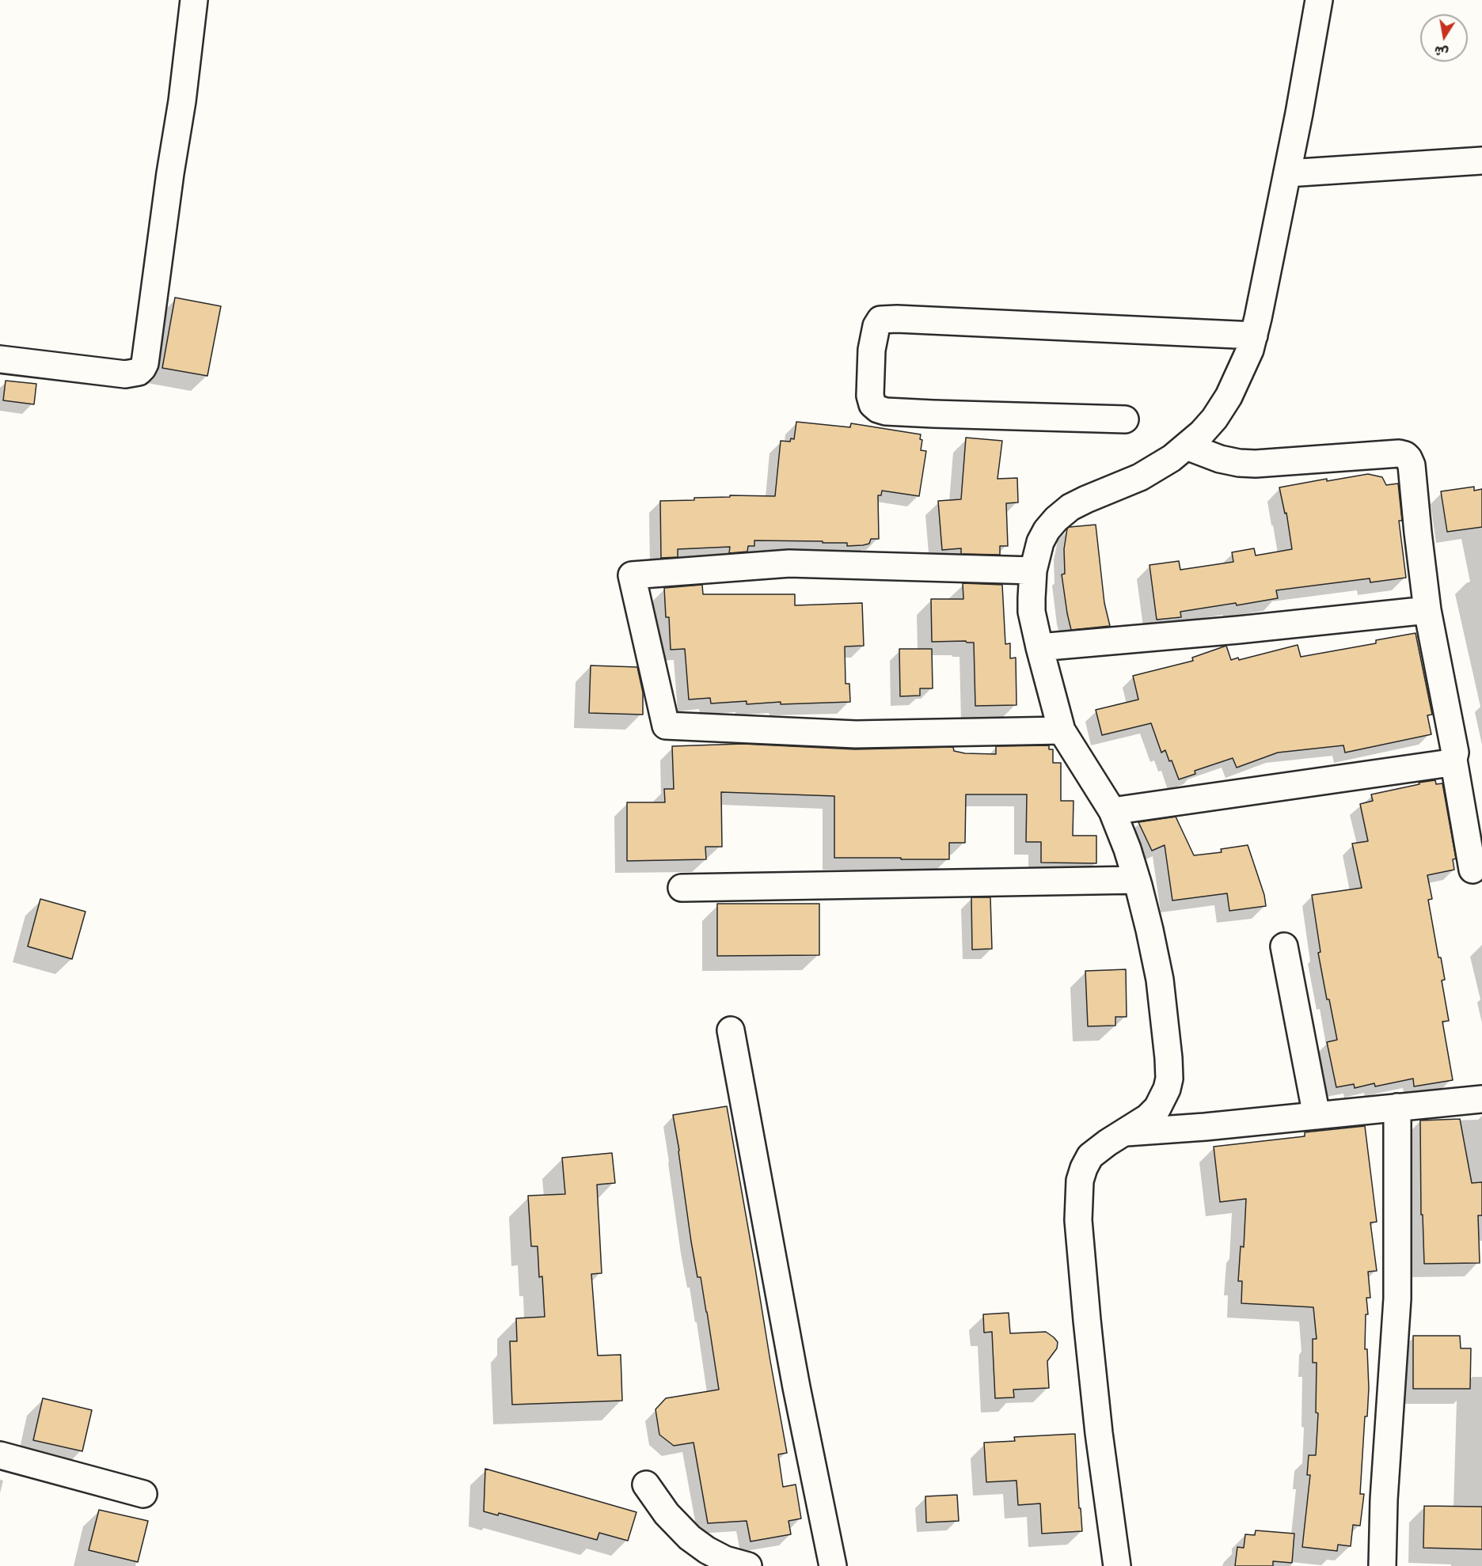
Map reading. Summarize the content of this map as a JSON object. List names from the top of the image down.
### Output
{
  "north": "bottom"
}
